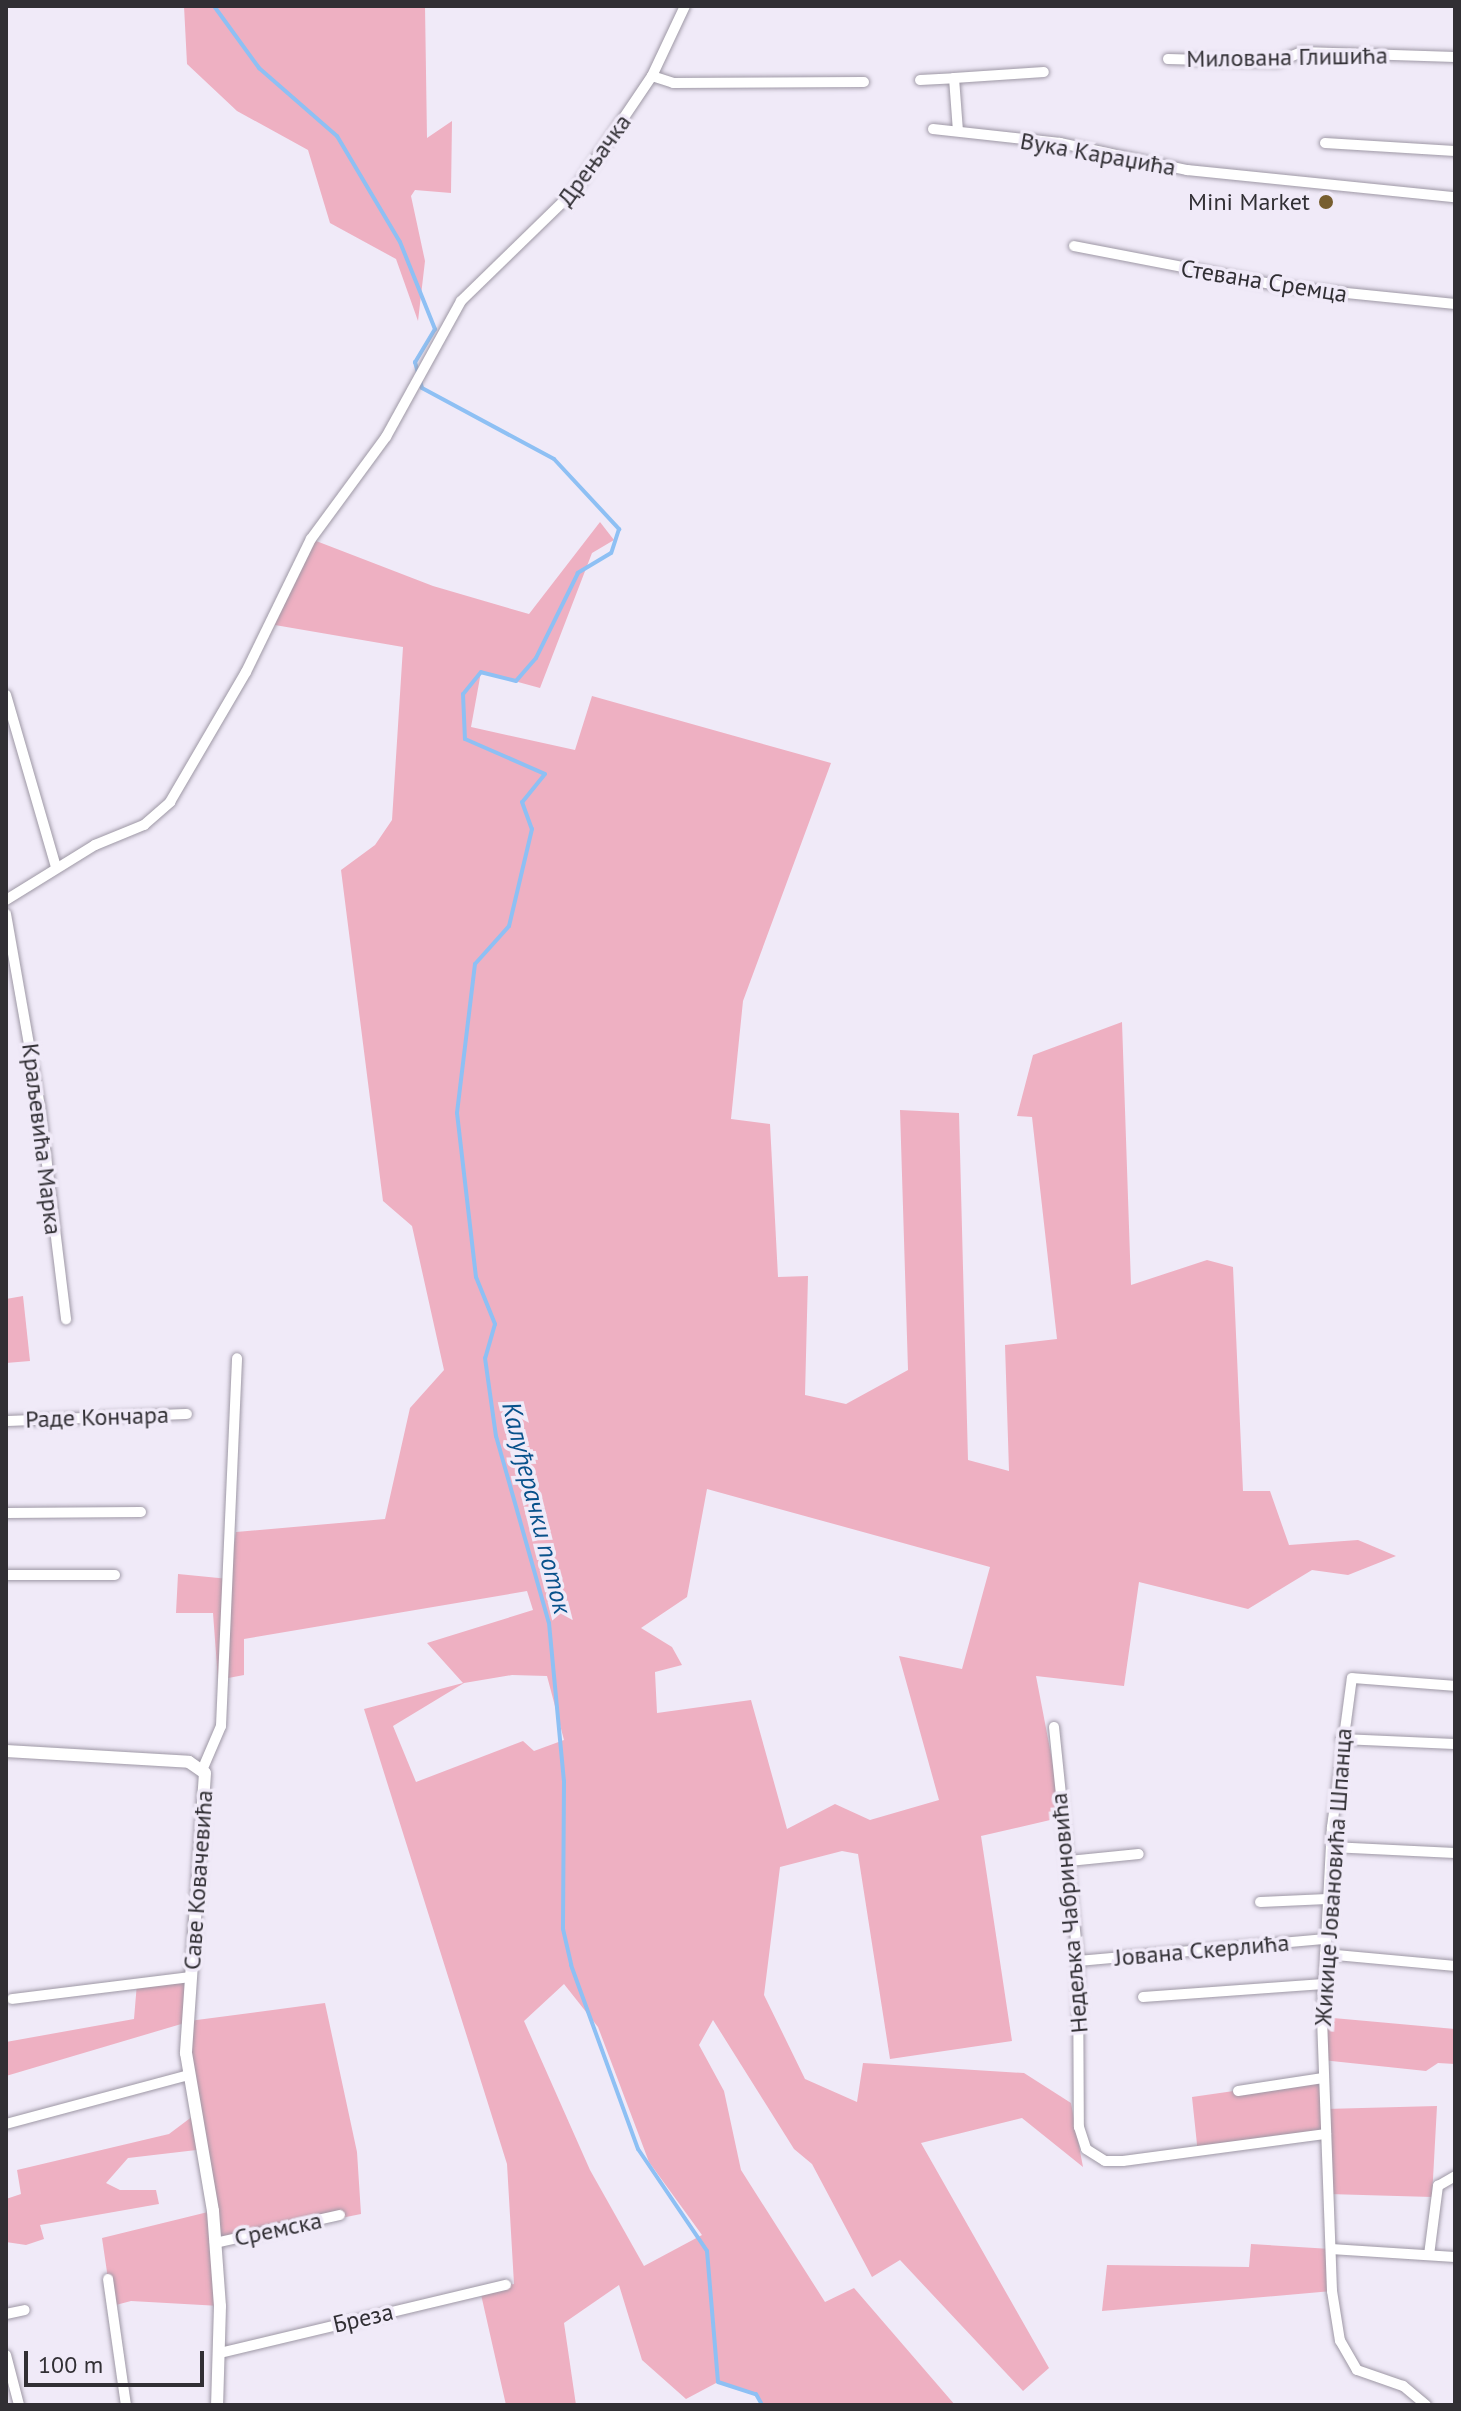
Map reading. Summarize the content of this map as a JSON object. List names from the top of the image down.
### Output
{
  "streets": {
    "street": [
      "Милована Глишића",
      "Вука Караџића",
      "Дрењачка",
      "Стевана Сремца",
      "Краљевића Марка",
      "Раде Кончара",
      "Жикице Јовановића Шпанца",
      "Саве Ковачевића",
      "Недељка Чабриновића",
      "Јована Скерлића",
      "Сремска",
      "Бреза"
    ]
  },
  "crossings": [
    ["Жикице Јовановића Шпанца", "Недељка Чабриновића"],
    ["Жикице Јовановића Шпанца", "Јована Скерлића"],
    ["Саве Ковачевића", "Сремска"],
    ["Саве Ковачевића", "Бреза"],
    ["Недељка Чабриновића", "Јована Скерлића"]
  ],
  "water": ["Калуђерачки поток"],
  "places": ["Mini Market"],
  "scale_bar": "100 m"
}
